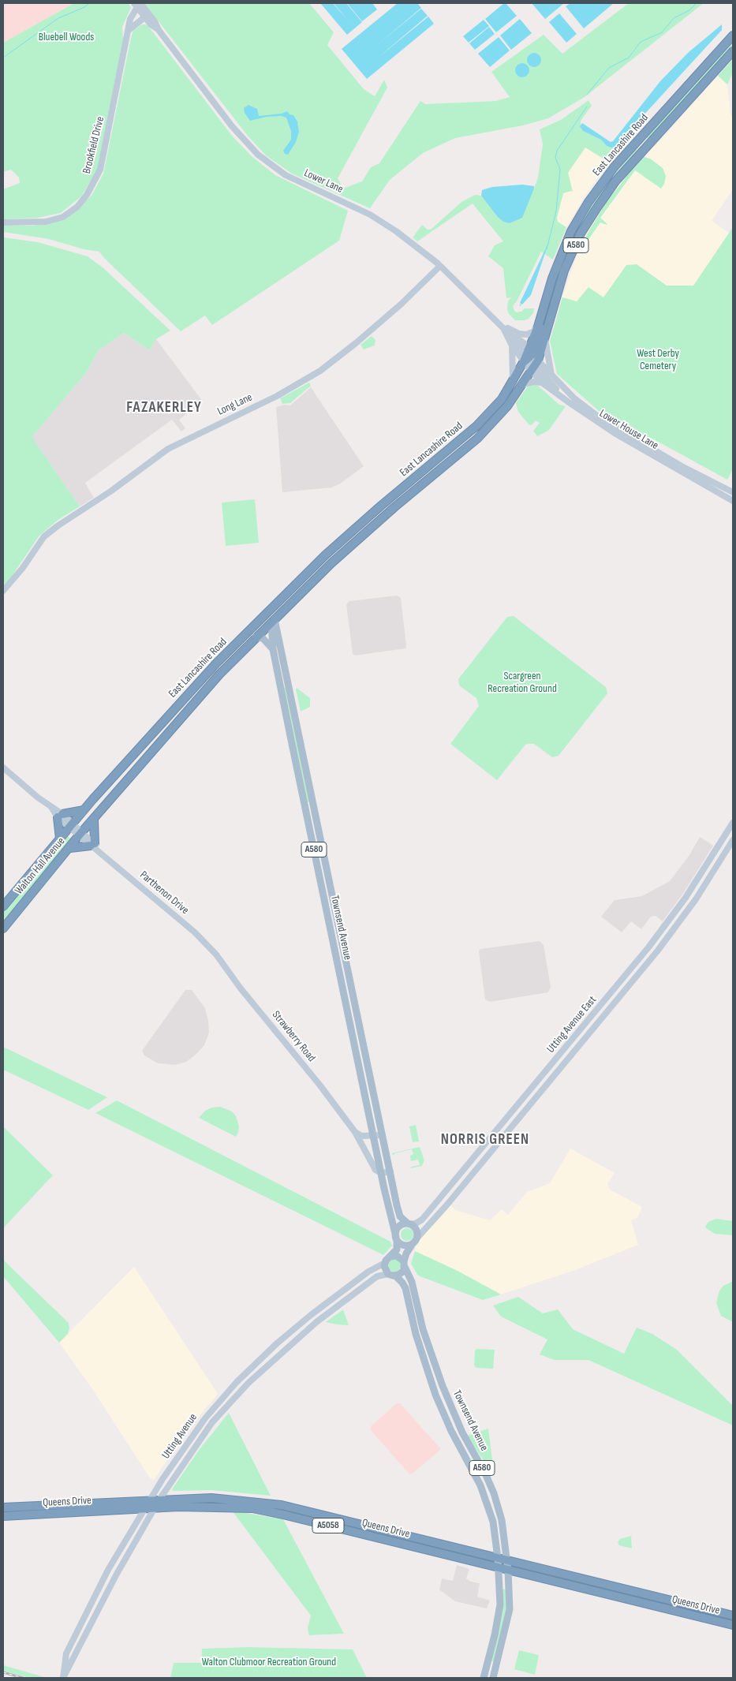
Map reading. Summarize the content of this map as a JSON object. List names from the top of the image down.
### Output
{
  "streets": {
    "highway": [
      "East Lancashire Road",
      "A580",
      "Walton Hall Avenue",
      "Queens Drive",
      "A5058"
    ],
    "main road": ["Townsend Avenue"],
    "street": [
      "Brookfield Drive",
      "Lower Lane",
      "Long Lane",
      "Lower House Lane",
      "Parthenon Drive",
      "Utting Avenue East",
      "Strawberry Road",
      "Utting Avenue"
    ]
  },
  "crossings": [
    ["Brookfield Drive", "Lower Lane"],
    ["East Lancashire Road", "Lower Lane"],
    ["East Lancashire Road", "A580"],
    ["East Lancashire Road", "Lower House Lane"],
    ["East Lancashire Road", "Walton Hall Avenue"],
    ["East Lancashire Road", "Parthenon Drive"],
    ["East Lancashire Road", "Townsend Avenue"],
    ["Lower Lane", "Long Lane"],
    ["Lower Lane", "Lower House Lane"],
    ["A580", "Townsend Avenue"],
    ["A580", "Utting Avenue East"],
    ["A580", "Utting Avenue"],
    ["Walton Hall Avenue", "Parthenon Drive"],
    ["Parthenon Drive", "Strawberry Road"],
    ["Townsend Avenue", "Utting Avenue East"],
    ["Townsend Avenue", "Strawberry Road"],
    ["Townsend Avenue", "Utting Avenue"],
    ["Townsend Avenue", "Queens Drive"],
    ["Utting Avenue", "Queens Drive"]
  ],
  "districts": ["FAZAKERLEY", "NORRIS GREEN"],
  "parks": [
    "Bluebell Woods",
    "West Derby Cemetery",
    "Scargreen Recreation Ground",
    "Walton Clubmoor Recreation Ground"
  ]
}
